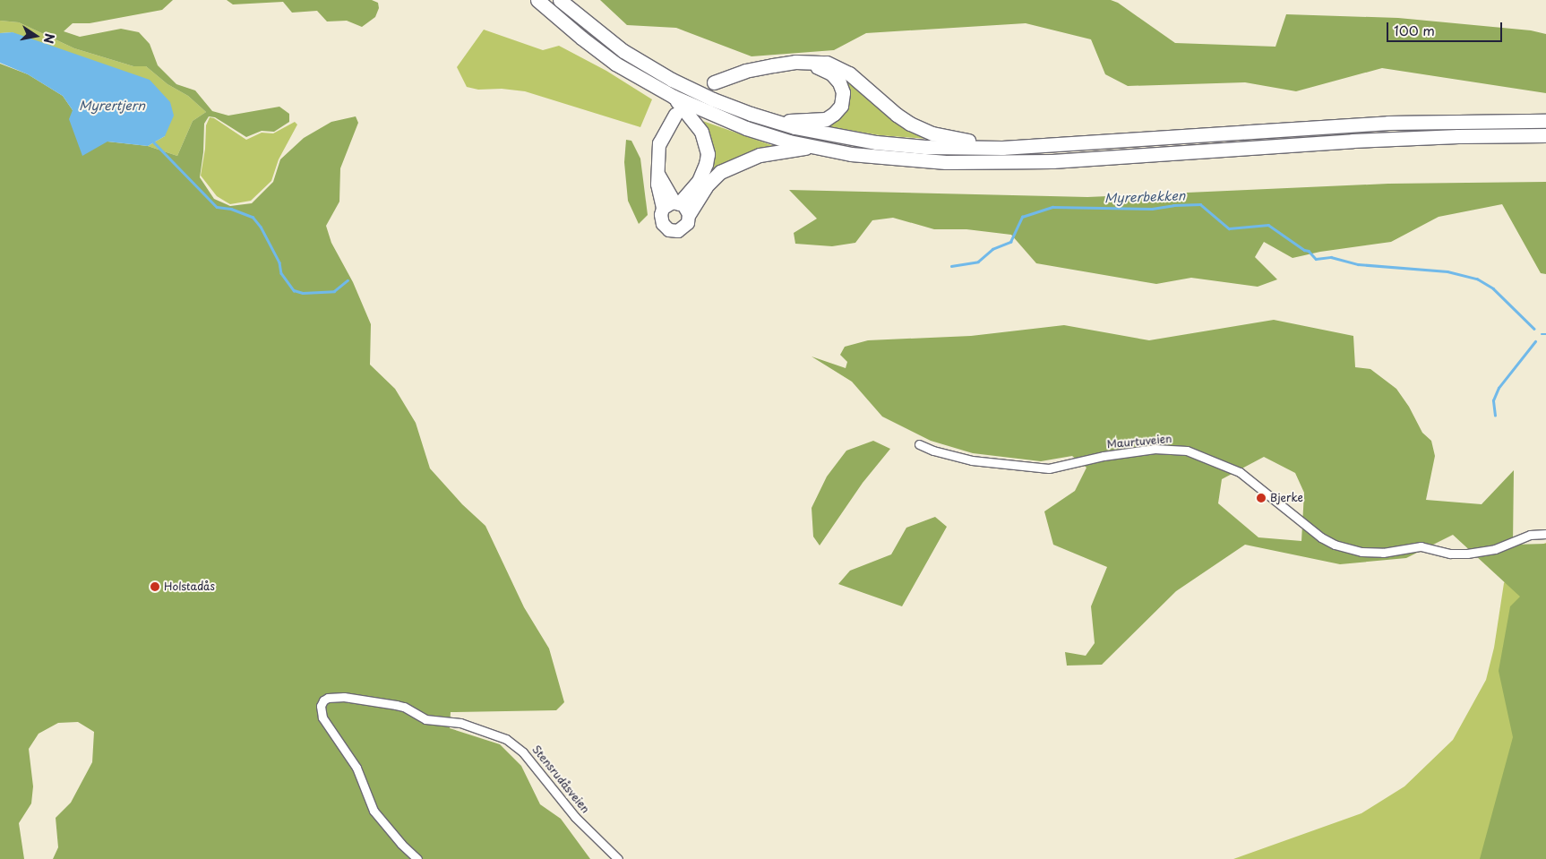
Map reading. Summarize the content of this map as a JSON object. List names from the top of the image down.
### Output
{
  "streets": {
    "street": ["Maurtuveien", "Stensrudåsveien"]
  },
  "water": ["Myrertjern", "Myrerbekken"],
  "places": ["Bjerke", "Holstadås"],
  "scale_bar": "100 m",
  "north": "right"
}
